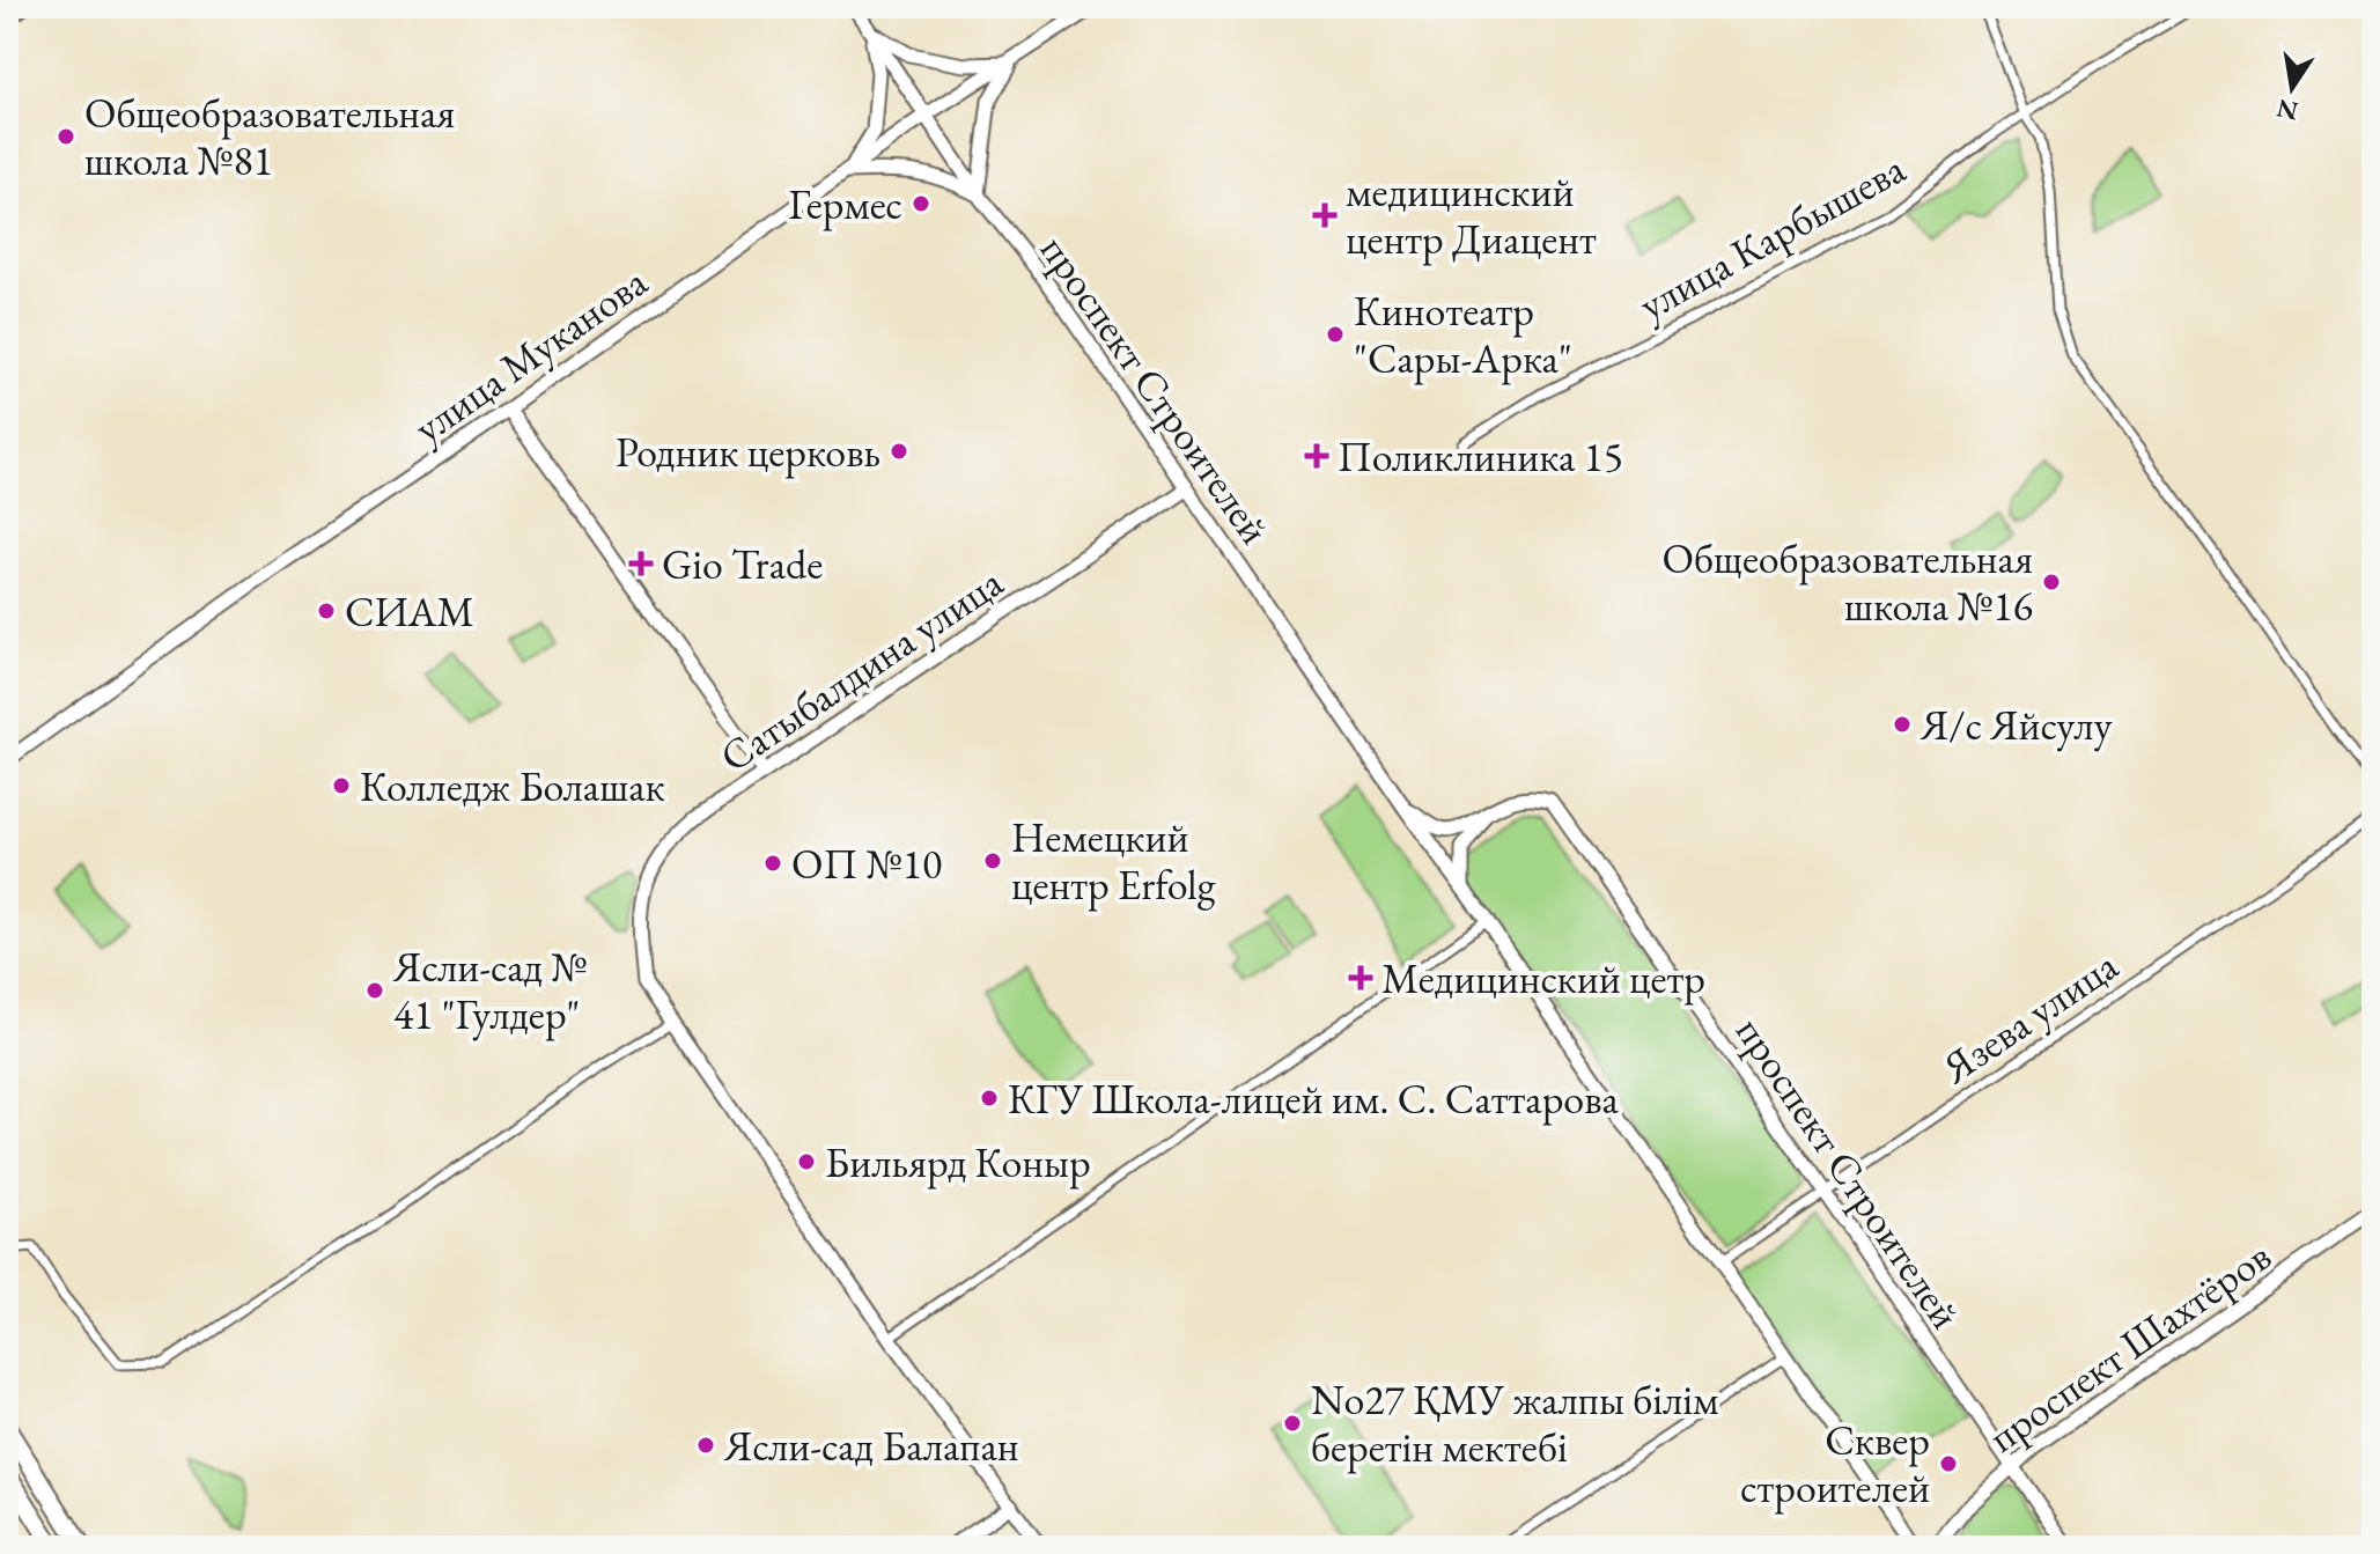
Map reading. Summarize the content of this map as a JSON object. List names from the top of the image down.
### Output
{
  "streets": {
    "main road": [
      "улица Муканова",
      "проспект Строителей",
      "Сатыбалдина улица",
      "проспект Шахтёров"
    ],
    "street": ["улица Карбышева", "Язева улица"]
  },
  "crossings": [
    ["улица Муканова", "проспект Строителей"],
    ["проспект Строителей", "Сатыбалдина улица"],
    ["проспект Строителей", "Язева улица"],
    ["проспект Строителей", "проспект Шахтёров"]
  ],
  "places": {
    "other": [
      "Общеобразовательная школа №81",
      "Гермес",
      "Кинотеатр \"Сары-Арка\"",
      "Родник церковь",
      "Общеобразовательная школа №16",
      "СИАМ",
      "Я/c Яйсулу",
      "Колледж Болашак",
      "Немецкий центр Erfolg",
      "ОП №10",
      "Ясли-сад № 41 \"Гулдер\"",
      "КГУ Школа-лицей им. С. Саттарова",
      "Бильярд Коныр",
      "No27 ҚМУ жалпы білім беретін мектебі",
      "Ясли-сад Балапан",
      "Сквер строителей"
    ],
    "health": [
      "медицинский центр Диацент",
      "Поликлиника 15",
      "Gio Trade",
      "Медицинский цетр"
    ]
  },
  "north": "bottom"
}
